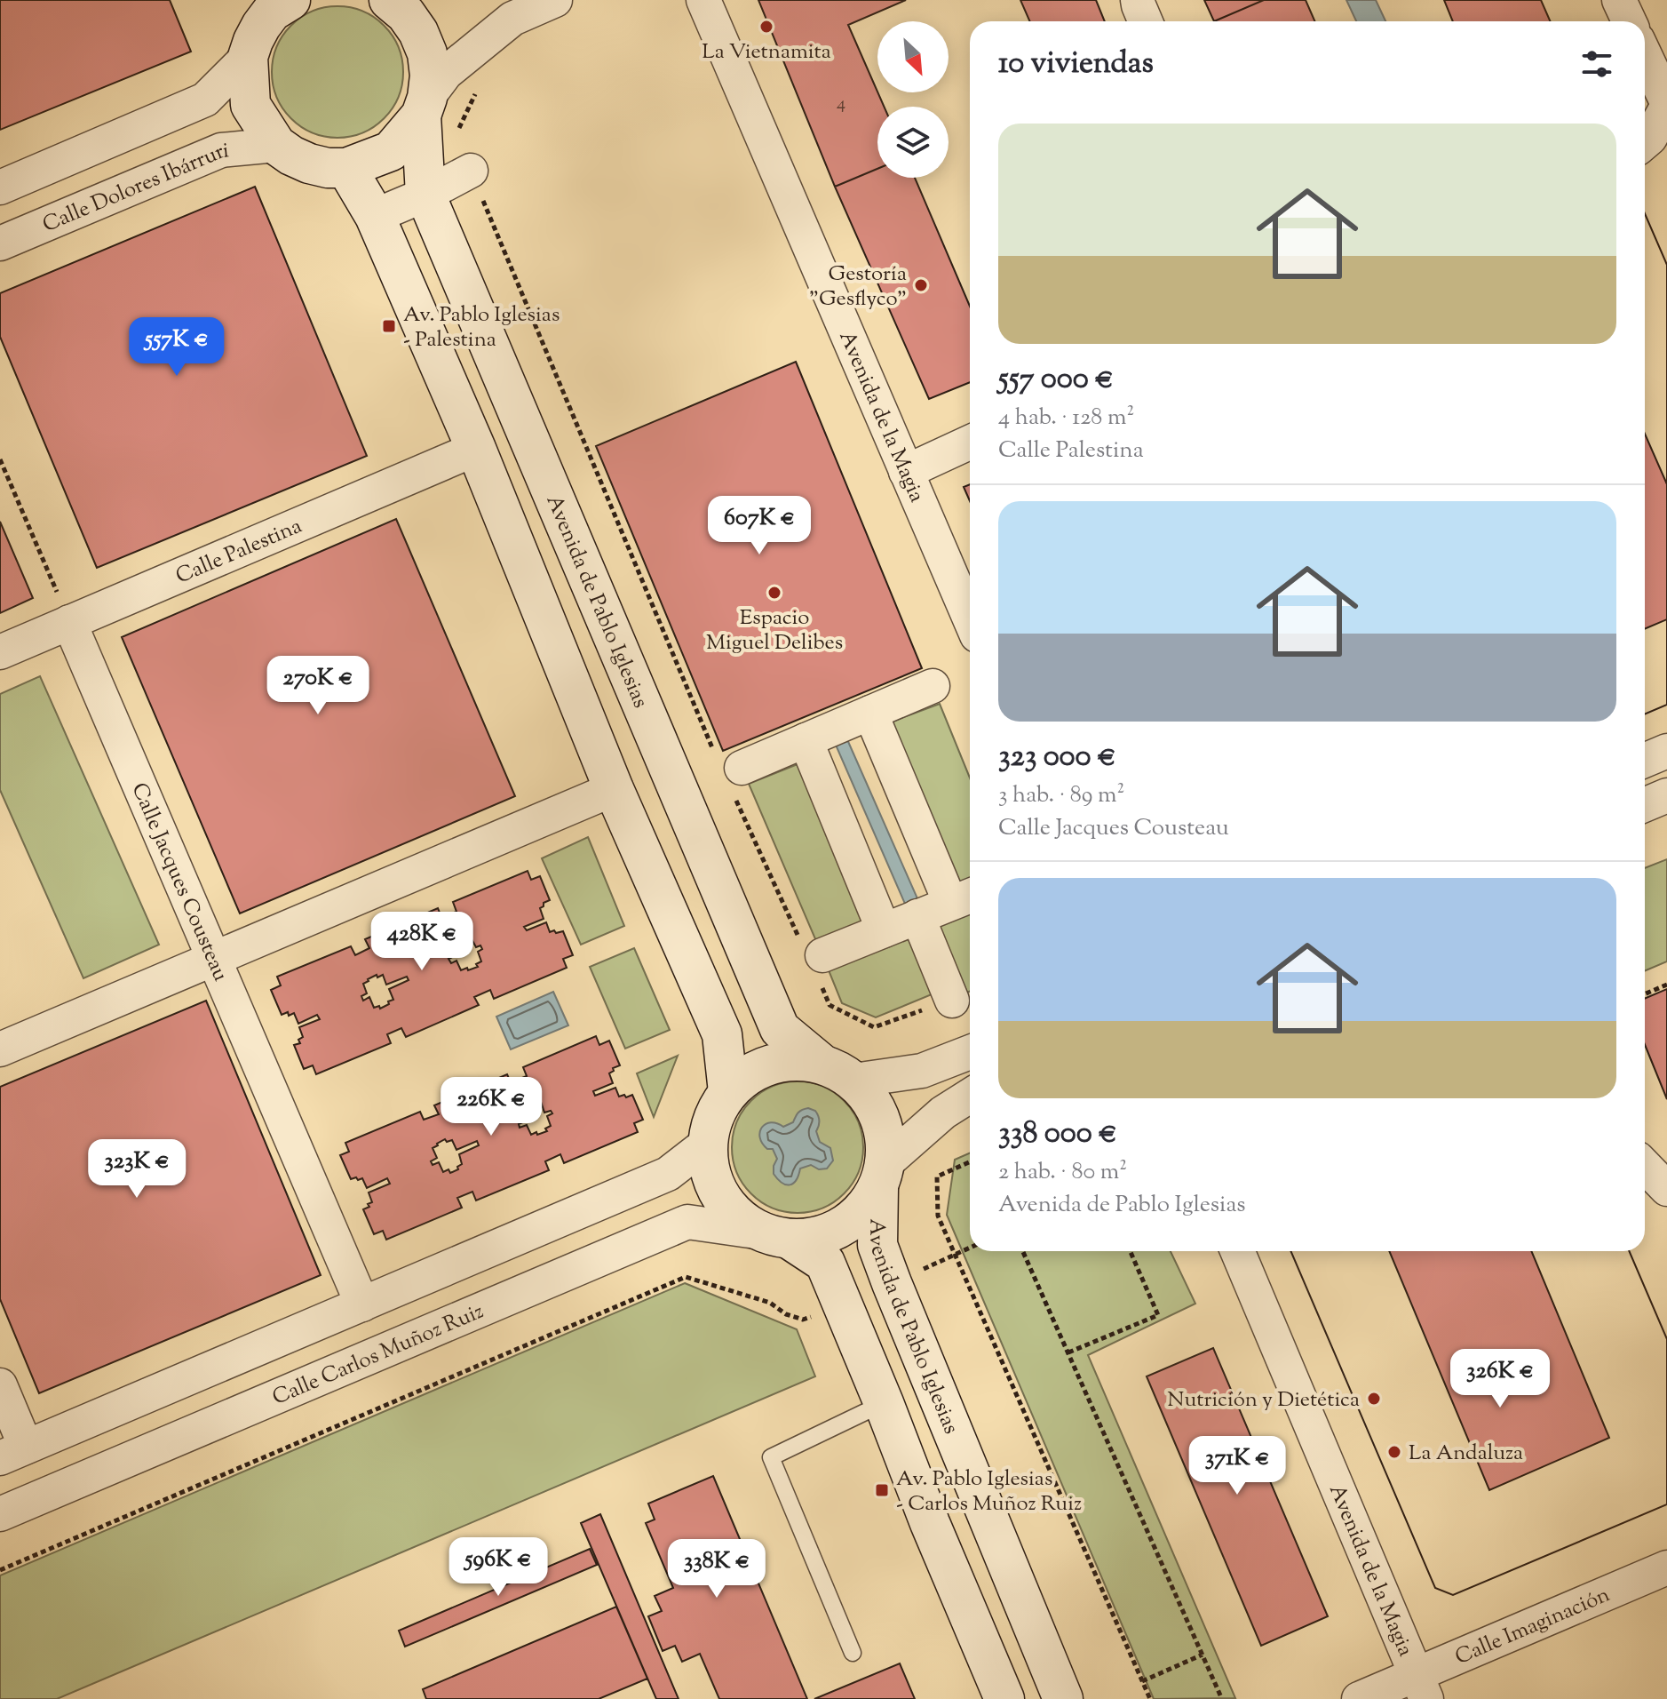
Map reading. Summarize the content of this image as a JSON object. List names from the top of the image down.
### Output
{
  "streets": {
    "street": [
      "Calle Dolores Ibárruri",
      "Avenida de la Magia",
      "Calle Palestina",
      "Avenida de Pablo Iglesias",
      "Calle Jacques Cousteau",
      "Calle Carlos Muñoz Ruiz",
      "Calle Imaginación"
    ]
  },
  "crossings": [
    ["Avenida de la Magia", "Calle Imaginación"],
    ["Calle Palestina", "Calle Jacques Cousteau"],
    ["Avenida de Pablo Iglesias", "Calle Carlos Muñoz Ruiz"]
  ],
  "places": {
    "other": [
      "La Vietnamita",
      "Gestoría \"Gesflyco\"",
      "Espacio Miguel Delibes",
      "Nutrición y Dietética",
      "La Andaluza"
    ],
    "transit": ["Av. Pablo Iglesias - Palestina", "Av. Pablo Iglesias - Carlos Muñoz Ruiz"]
  },
  "house_numbers": ["4"],
  "north": "bottom right",
  "page": {
    "heading": "10 viviendas",
    "list": [
      {
        "name": "557 000 €",
        "note": "4 hab. · 128 m² · Calle Palestina"
      },
      {
        "name": "323 000 €",
        "note": "3 hab. · 89 m² · Calle Jacques Cousteau"
      },
      {
        "name": "338 000 €",
        "note": "2 hab. · 80 m² · Avenida de Pablo Iglesias"
      }
    ],
    "price": [
      "557K €",
      "607K €",
      "270K €",
      "428K €",
      "226K €",
      "323K €",
      "326K €",
      "371K €",
      "596K €",
      "338K €"
    ]
  }
}
